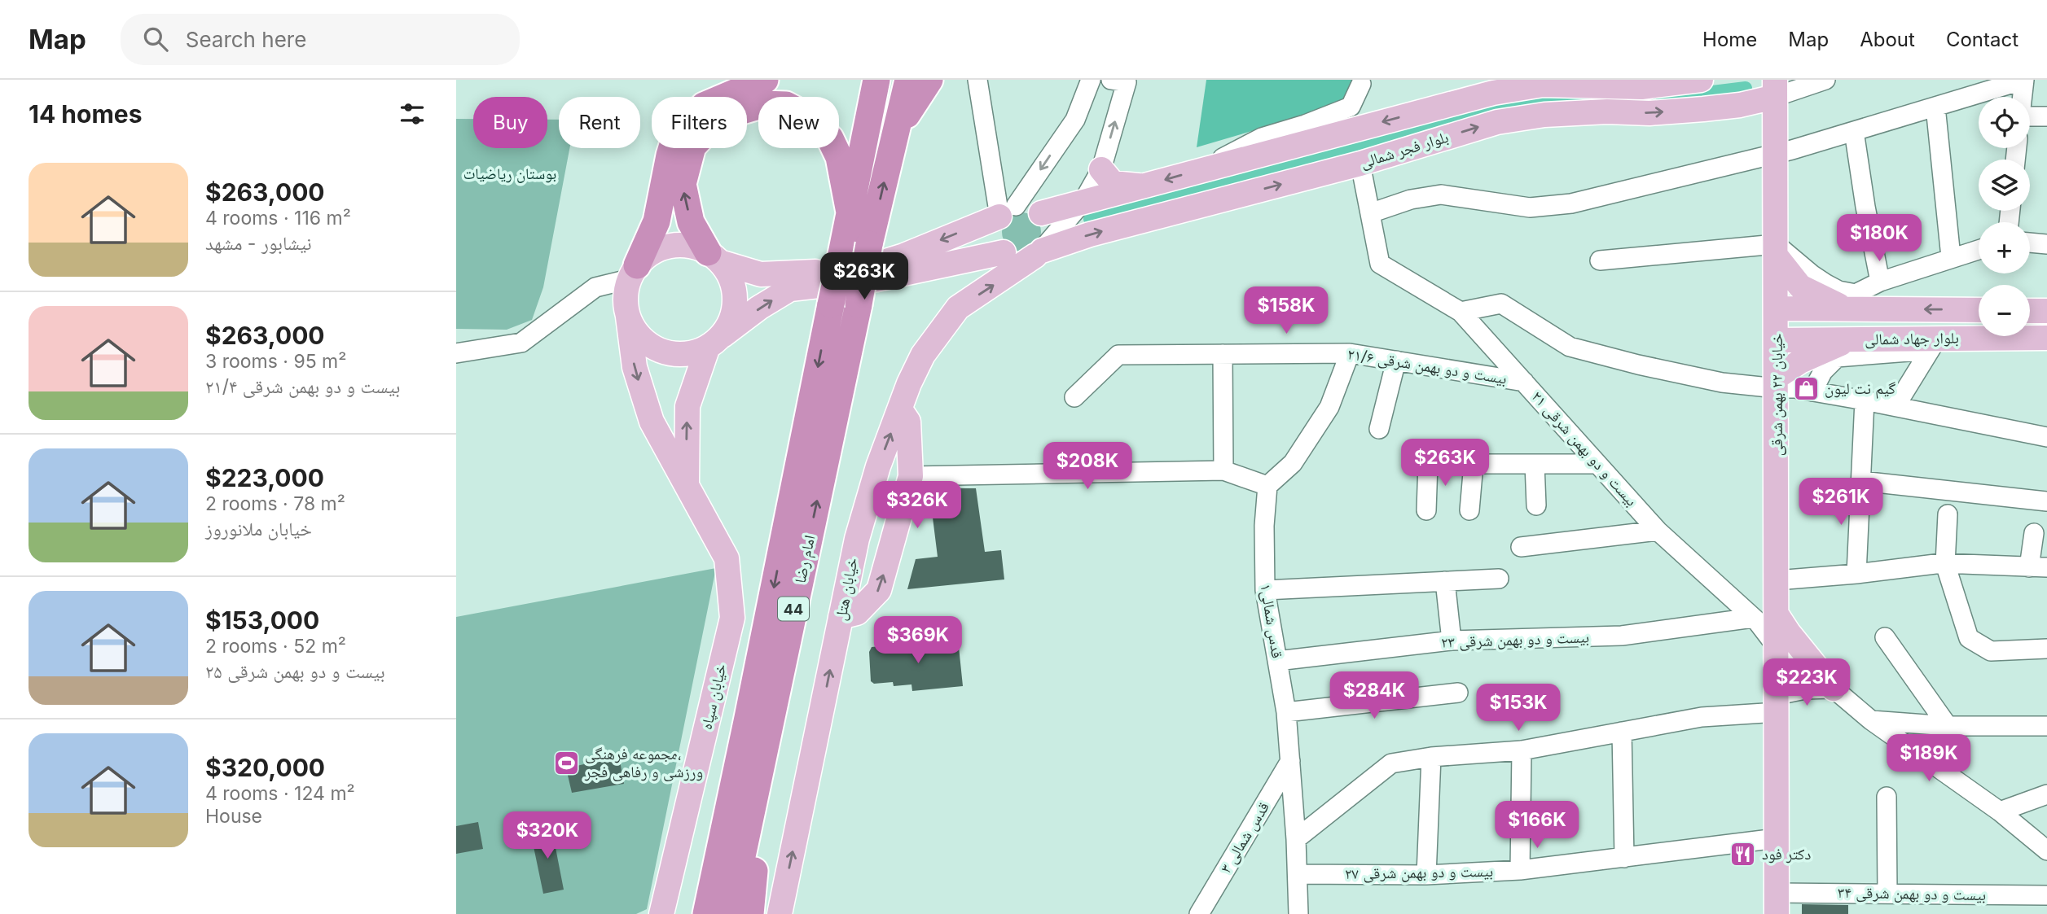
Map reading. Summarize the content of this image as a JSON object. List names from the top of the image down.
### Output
{
  "streets": {
    "highway": ["امام رضا", "44"],
    "main road": [
      "بلوار فجر شمالی",
      "بلوار جهاد شمالی",
      "خیابان ۲۲ بهمن شرقی",
      "خیابان هتل",
      "خیابان سپاه"
    ],
    "street": [
      "بیست و دو بهمن شرقی ۲۱/۶",
      "بیست و دو بهمن شرقی ۲۱",
      "قدس شمالی۱",
      "بیست و دو بهمن شرقی ۲۳",
      "قدس شمالی ۳",
      "بیست و دو بهمن شرقی ۲۷",
      "بیست و دو بهمن شرقی ۳۴"
    ]
  },
  "crossings": [
    ["بلوار فجر شمالی", "خیابان ۲۲ بهمن شرقی"],
    ["بلوار فجر شمالی", "خیابان هتل"],
    ["بلوار جهاد شمالی", "خیابان ۲۲ بهمن شرقی"],
    ["بیست و دو بهمن شرقی ۲۱/۶", "بیست و دو بهمن شرقی ۲۱"],
    ["خیابان ۲۲ بهمن شرقی", "بیست و دو بهمن شرقی ۲۱"],
    ["خیابان ۲۲ بهمن شرقی", "بیست و دو بهمن شرقی ۲۷"],
    ["خیابان ۲۲ بهمن شرقی", "بیست و دو بهمن شرقی ۳۴"],
    ["بیست و دو بهمن شرقی ۲۱", "بیست و دو بهمن شرقی ۲۳"],
    ["امام رضا", "44"],
    ["قدس شمالی۱", "بیست و دو بهمن شرقی ۲۳"],
    ["قدس شمالی۱", "قدس شمالی ۳"],
    ["قدس شمالی۱", "بیست و دو بهمن شرقی ۲۷"]
  ],
  "parks": ["بوستان ریاضیات"],
  "places": {
    "shop": ["گیم نت لیون"],
    "sports": ["مجموعه فرهنگی، ورزشی و رفاهی فجر"],
    "restaurant": ["دکتر فود"]
  },
  "page": {
    "header": "Map",
    "search": "Search here",
    "nav": [
      "Home",
      "Map",
      "About",
      "Contact"
    ],
    "heading": "14 homes",
    "map_buttons": ["+", "−"],
    "chip": [
      "Buy",
      "Rent",
      "Filters",
      "New"
    ],
    "list": [
      {
        "name": "$263,000",
        "note": "4 rooms · 116 m² · نیشابور - مشهد"
      },
      {
        "name": "$263,000",
        "note": "3 rooms · 95 m² · بیست و دو بهمن شرقی ۲۱/۴"
      },
      {
        "name": "$223,000",
        "note": "2 rooms · 78 m² · خیابان ملانوروز"
      },
      {
        "name": "$153,000",
        "note": "2 rooms · 52 m² · بیست و دو بهمن شرقی ۲۵"
      },
      {
        "name": "$320,000",
        "note": "4 rooms · 124 m² · House"
      }
    ],
    "price": [
      "$180K",
      "$263K",
      "$158K",
      "$263K",
      "$208K",
      "$261K",
      "$326K",
      "$369K",
      "$223K",
      "$284K",
      "$153K",
      "$189K",
      "$166K",
      "$320K"
    ]
  }
}
